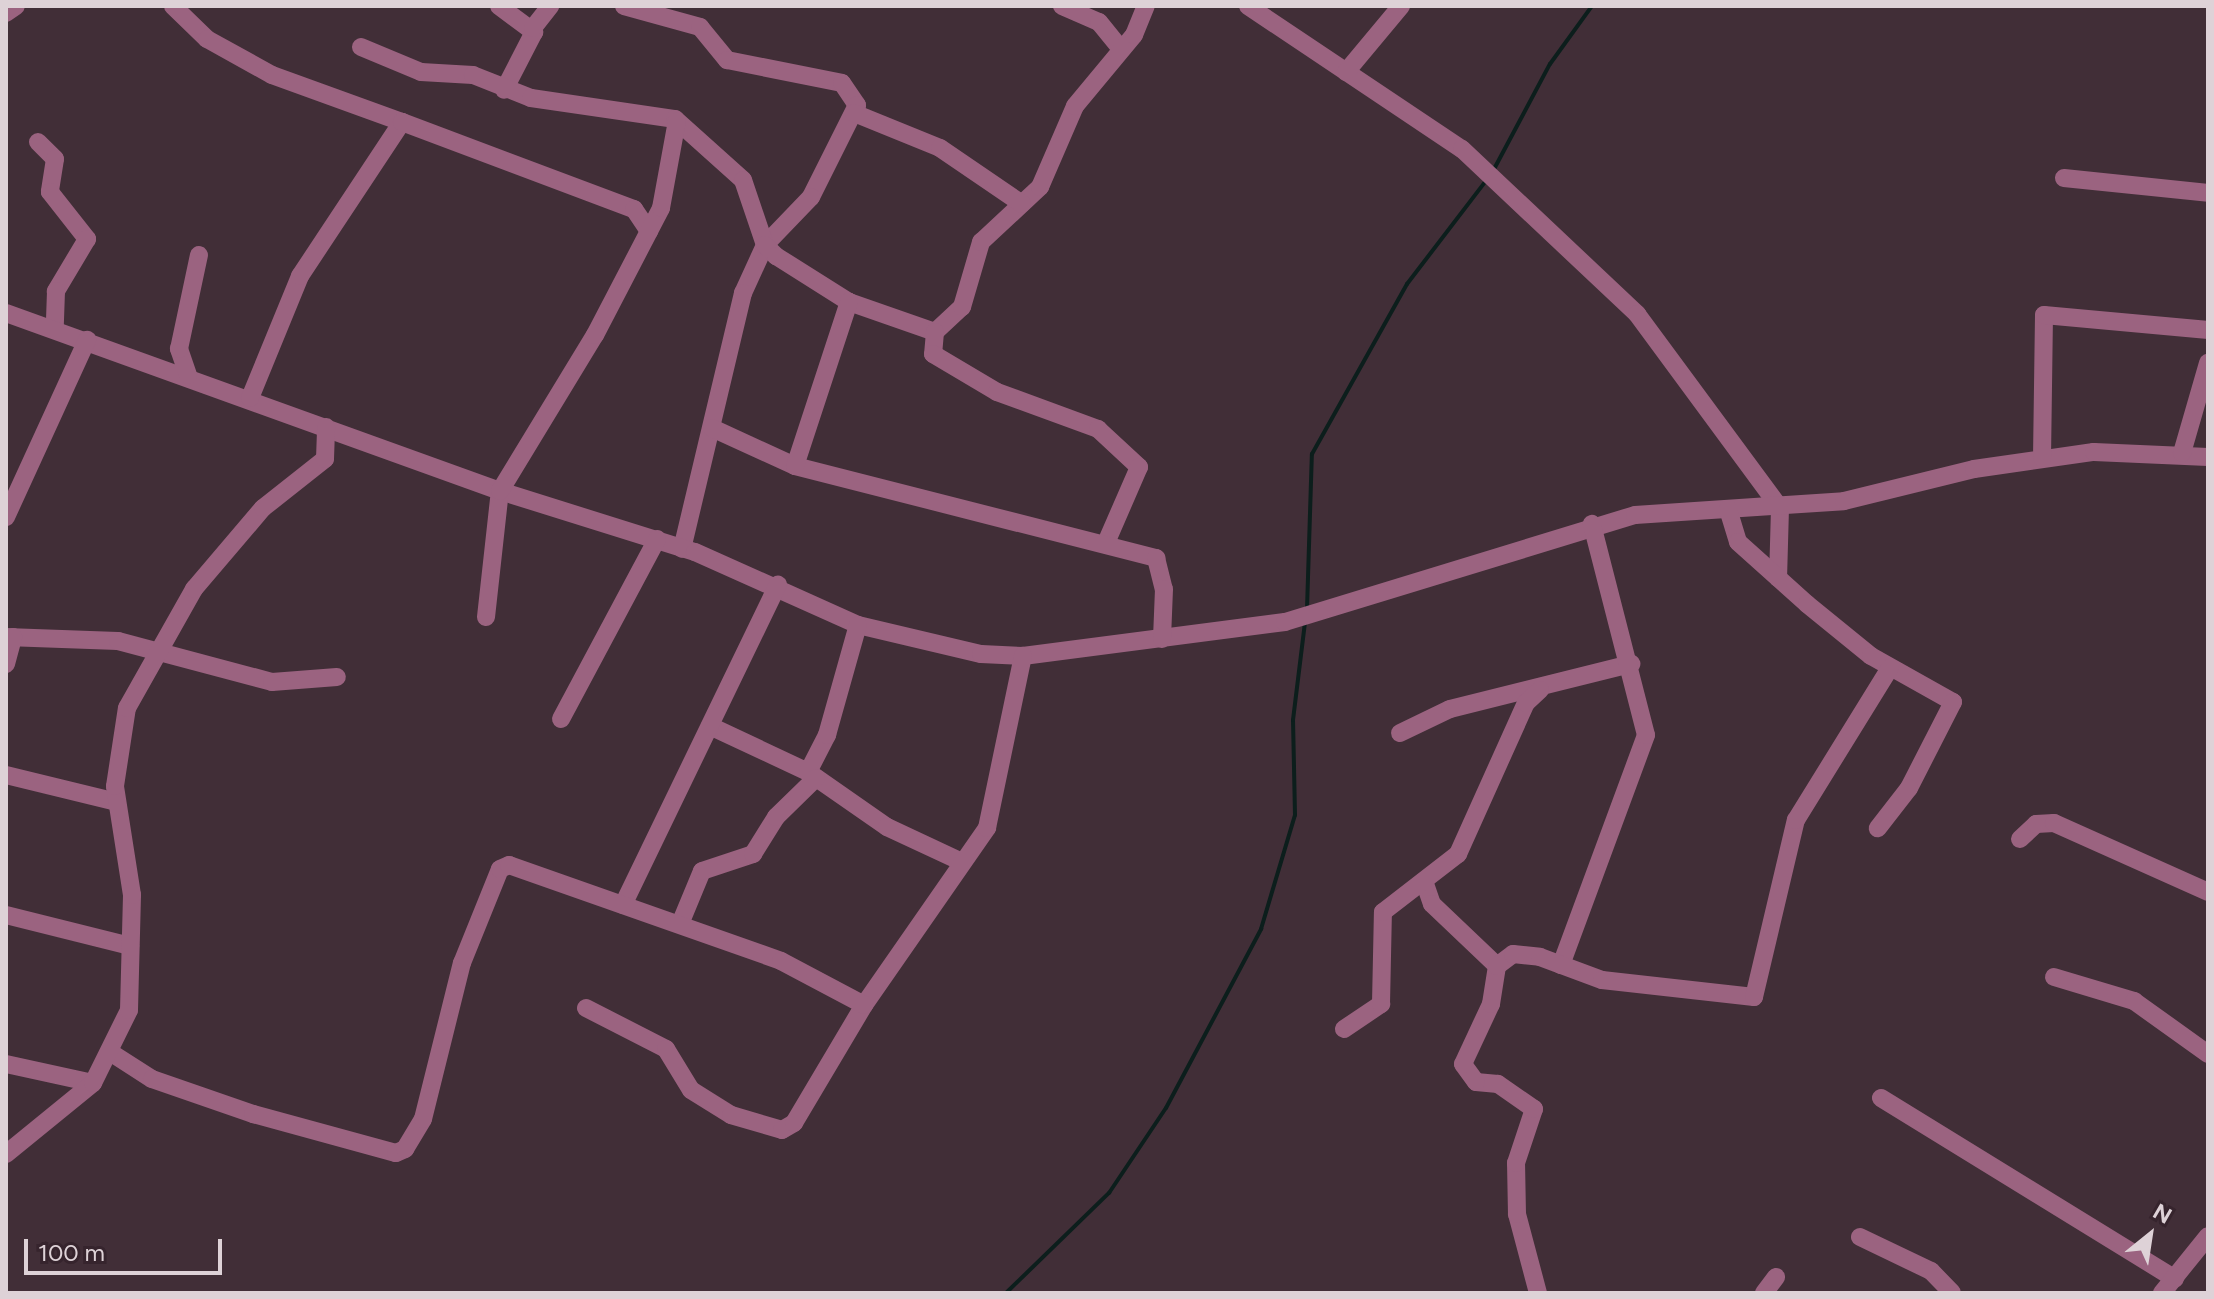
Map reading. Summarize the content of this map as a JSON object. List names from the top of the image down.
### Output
{
  "scale_bar": "100 m",
  "north": "top right"
}
